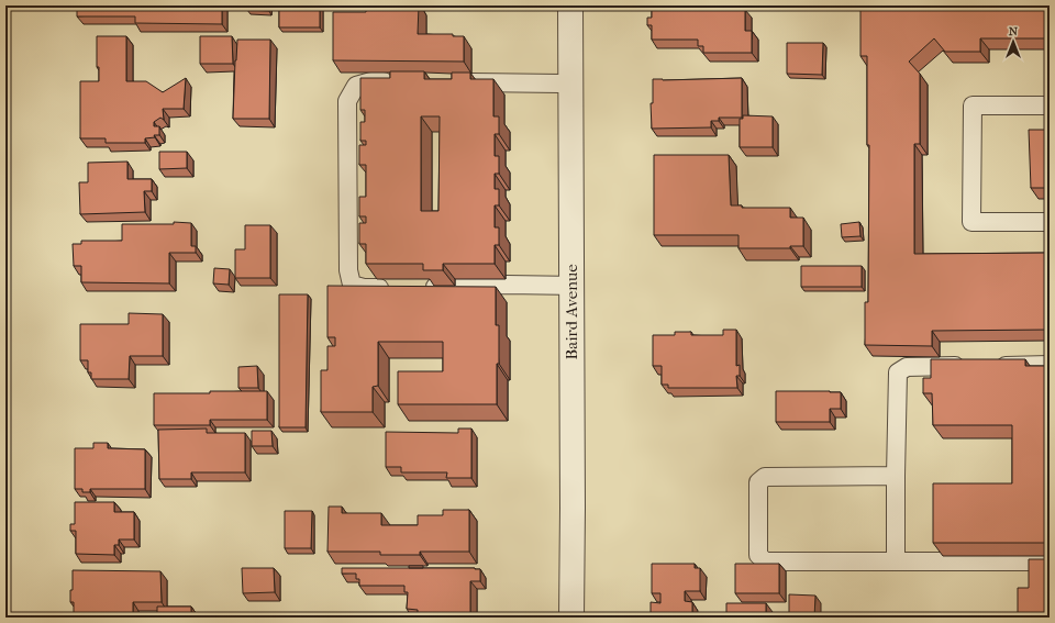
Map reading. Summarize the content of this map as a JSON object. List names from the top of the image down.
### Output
{
  "streets": {
    "street": ["Baird Avenue"]
  },
  "north": "top"
}
